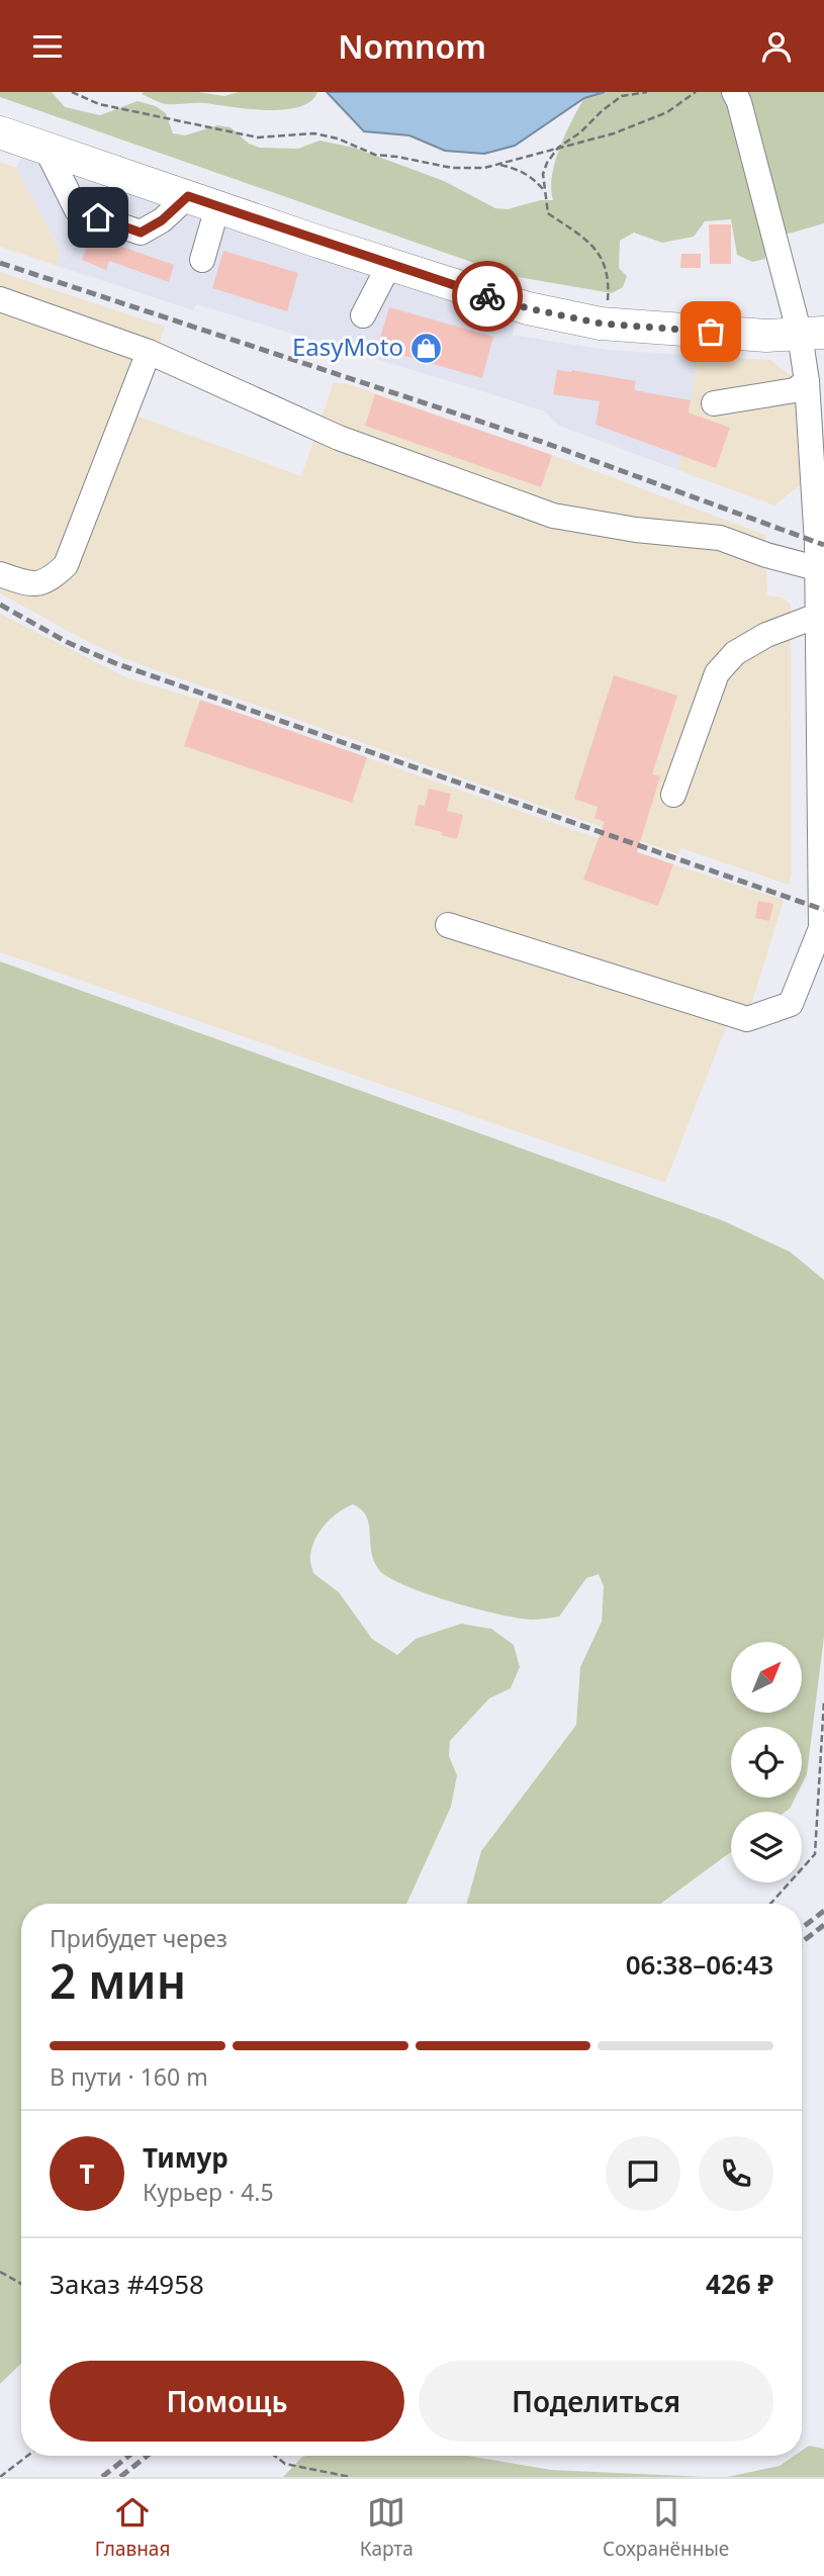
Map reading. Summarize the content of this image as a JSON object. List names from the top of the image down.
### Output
{
  "places": {
    "shop": ["EasyMoto"]
  },
  "north": "top right",
  "page": {
    "header": "Nomnom",
    "heading": ["2 мин", "Прибудет через", "06:38–06:43"],
    "panel": [
      "Тимур",
      "Курьер · 4.5",
      "Заказ #4958",
      "426 ₽"
    ],
    "bar": "В пути · 160 m",
    "round": "Т",
    "buttons": ["Помощь", "Поделиться"],
    "tabs": ["Главная", "Карта", "Сохранённые"]
  }
}
